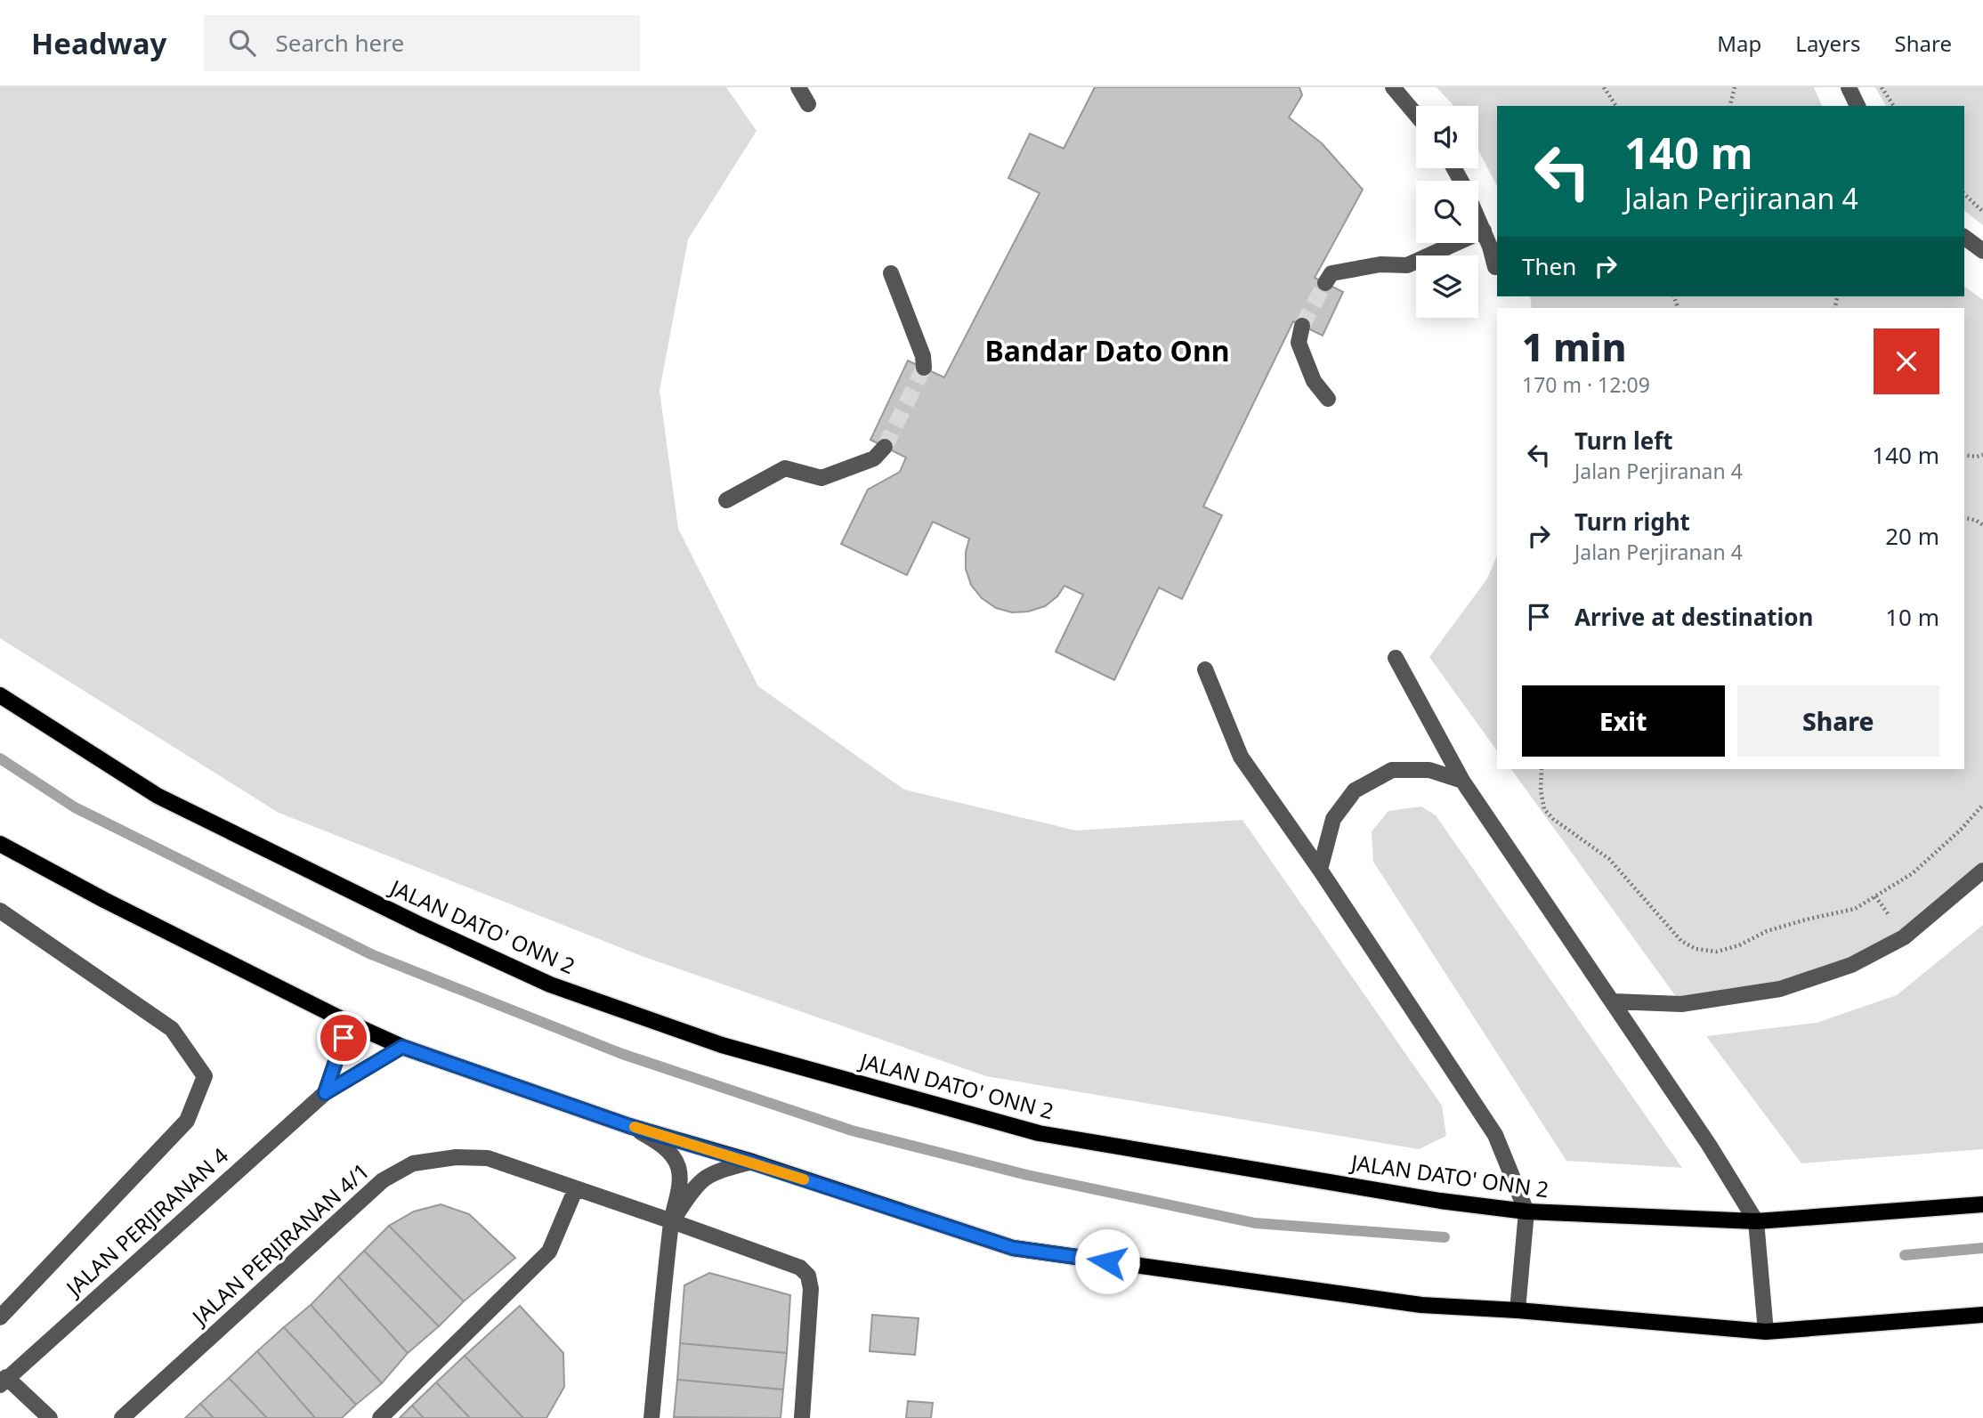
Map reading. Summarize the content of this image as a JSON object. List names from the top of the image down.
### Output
{
  "streets": {
    "main road": ["JALAN DATO' ONN 2"],
    "street": ["JALAN PERJIRANAN 4", "JALAN PERJIRANAN 4/1"]
  },
  "districts": ["Bandar Dato Onn"],
  "page": {
    "header": "Headway",
    "search": "Search here",
    "nav": ["Map", "Layers", "Share"],
    "turn": ["140 m", "Jalan Perjiranan 4"],
    "then": "Then",
    "heading": ["1 min", "170 m · 12:09"],
    "list": [
      {
        "name": "Turn left",
        "note": "Jalan Perjiranan 4",
        "value": "140 m"
      },
      {
        "name": "Turn right",
        "note": "Jalan Perjiranan 4",
        "value": "20 m"
      },
      {
        "name": "Arrive at destination",
        "value": "10 m"
      }
    ],
    "buttons": ["Exit", "Share"]
  }
}
